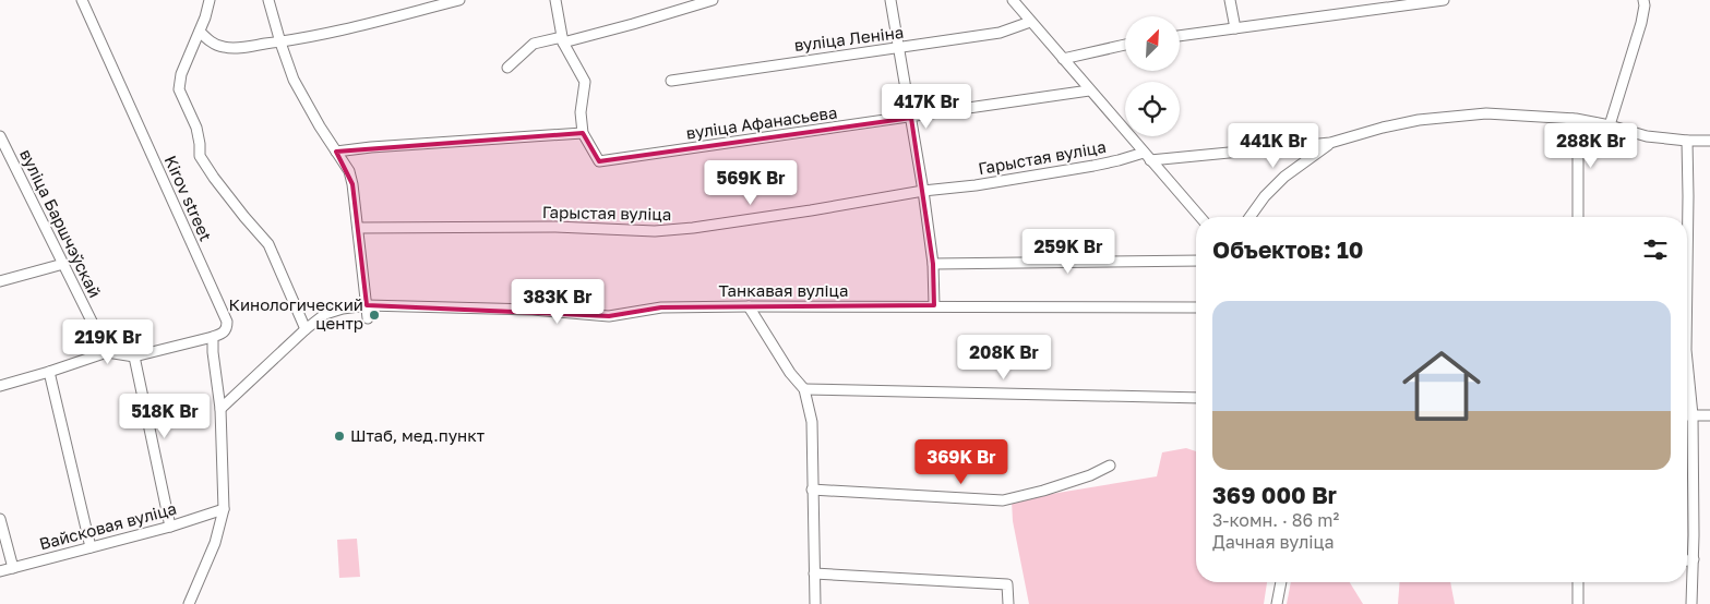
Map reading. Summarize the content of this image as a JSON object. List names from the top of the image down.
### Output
{
  "streets": {
    "street": [
      "вуліца Леніна",
      "вуліца Афанасьева",
      "Гарыстая вуліца",
      "Kirov street",
      "вуліца Баршчэўскай",
      "Танкавая вуліца",
      "Вайсковая вуліца"
    ]
  },
  "places": ["Кинологический центр", "Штаб, мeд.пункт"],
  "north": "top right",
  "page": {
    "price": [
      "417K Br",
      "441K Br",
      "288K Br",
      "569K Br",
      "259K Br",
      "383K Br",
      "219K Br",
      "208K Br",
      "518K Br",
      "369K Br"
    ],
    "heading": "Объектов: 10",
    "list": [
      {
        "name": "369 000 Br",
        "note": "3-комн. · 86 m² · Дачная вуліца"
      }
    ]
  }
}
